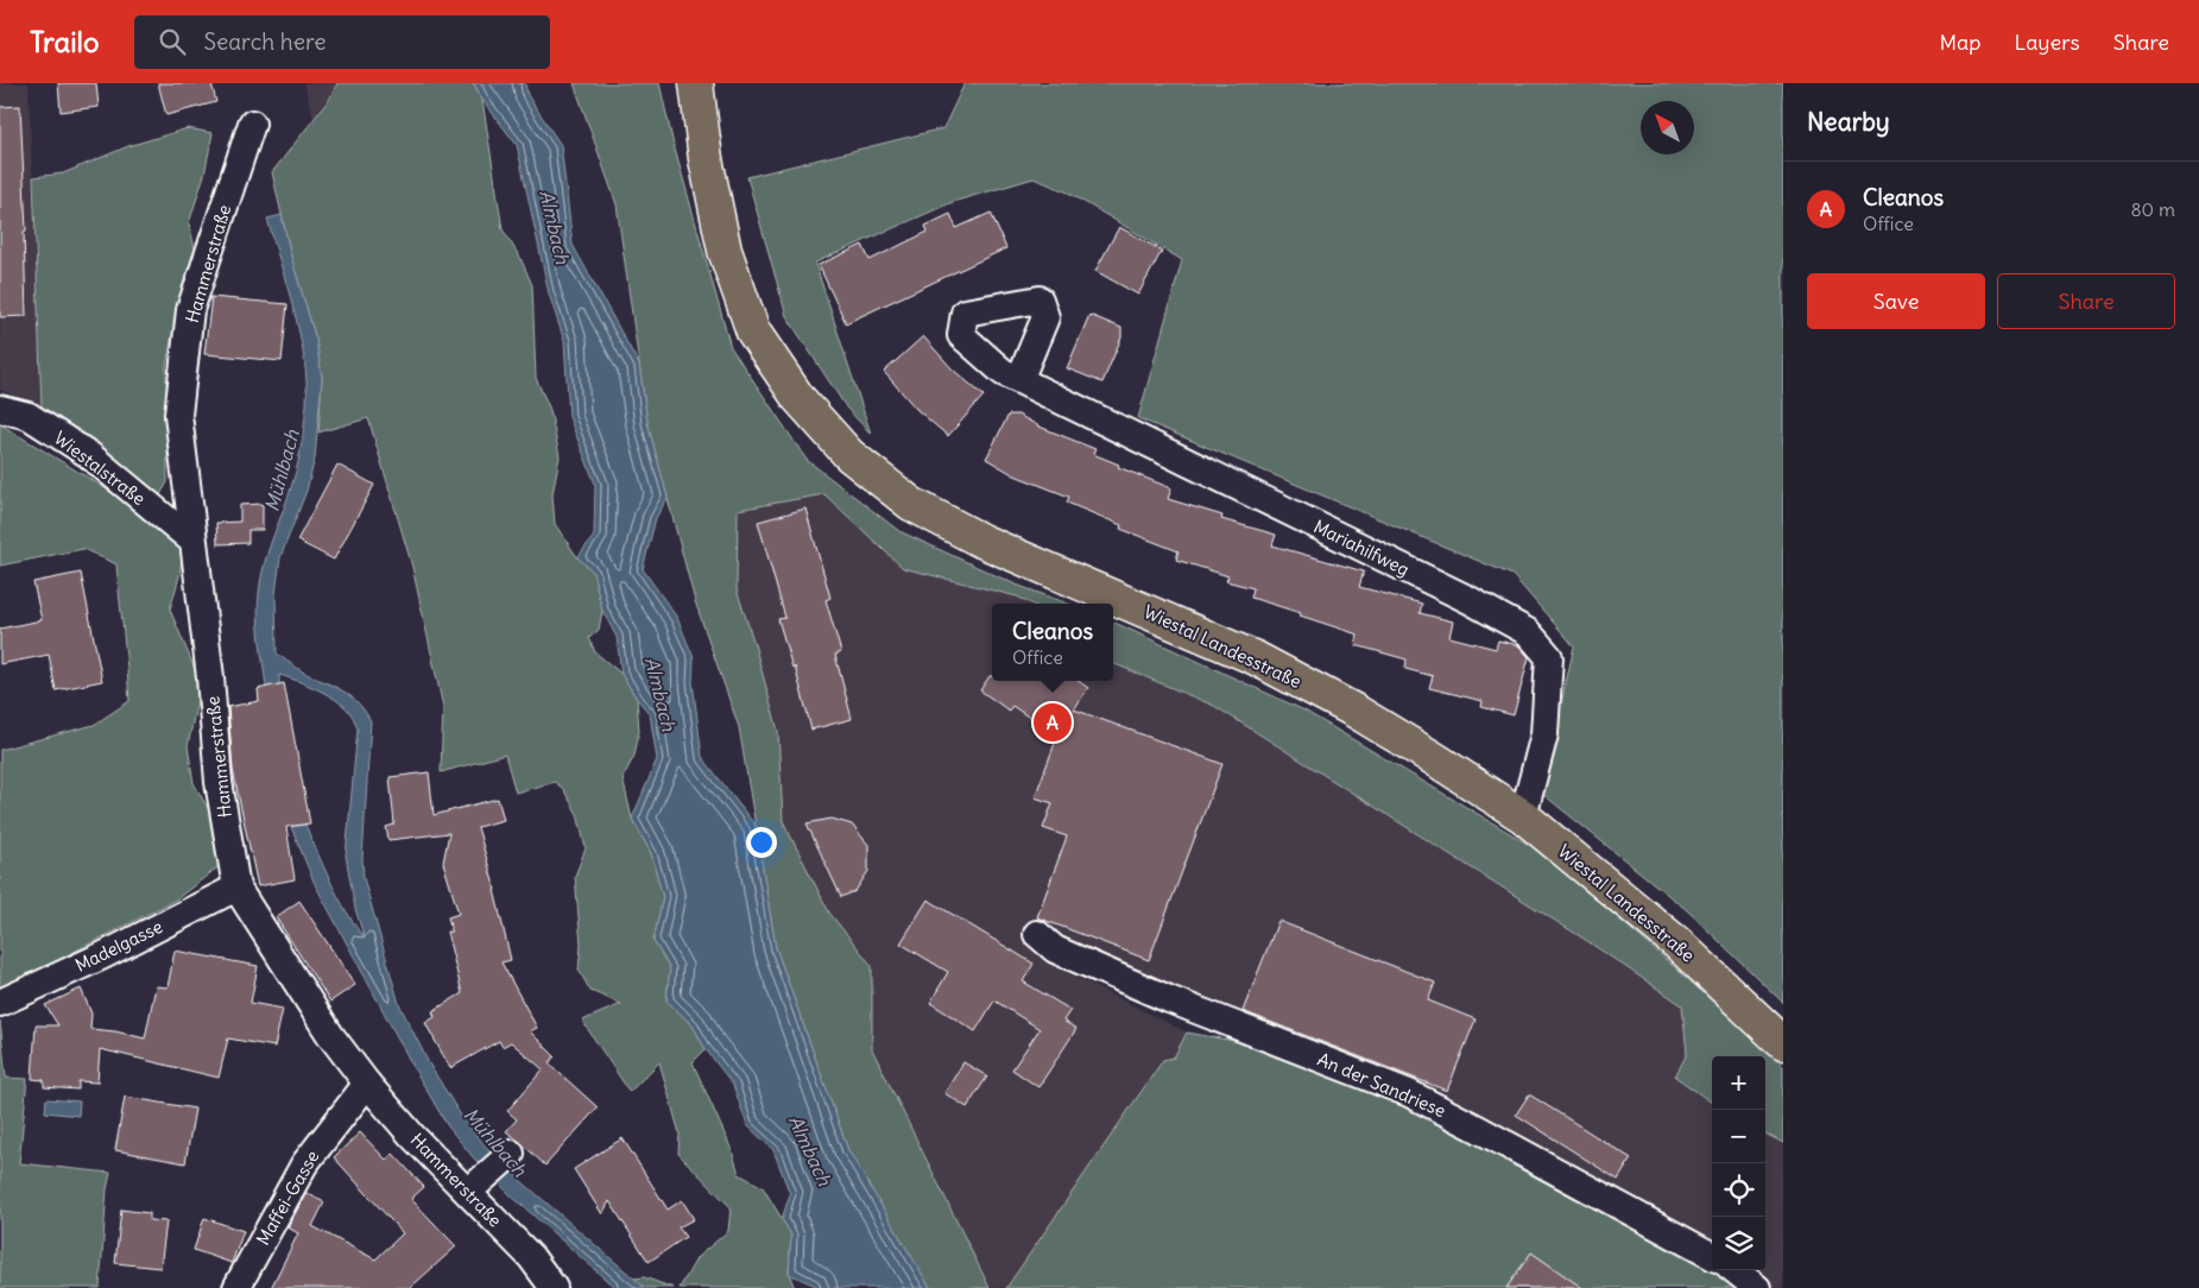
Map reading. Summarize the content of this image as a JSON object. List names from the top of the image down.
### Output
{
  "streets": {
    "main road": ["Wiestal Landesstraße"],
    "street": [
      "Hammerstraße",
      "Wiestalstraße",
      "Mariahilfweg",
      "Madelgasse",
      "An der Sandriese",
      "Maffei-Gasse"
    ]
  },
  "crossings": [
    ["Hammerstraße", "Wiestalstraße"],
    ["Hammerstraße", "Madelgasse"],
    ["Hammerstraße", "Maffei-Gasse"],
    ["Mariahilfweg", "Wiestal Landesstraße"]
  ],
  "water": ["Almbach", "Mühlbach"],
  "north": "top left",
  "page": {
    "header": "Trailo",
    "search": "Search here",
    "nav": ["Map", "Layers", "Share"],
    "heading": "Nearby",
    "list": [
      {
        "mark": "A",
        "name": "Cleanos",
        "note": "Office",
        "value": "80 m"
      }
    ],
    "buttons": ["Save", "Share"],
    "popup": ["Cleanos", "Office"],
    "pins": "A",
    "map_buttons": ["+", "−"]
  }
}
